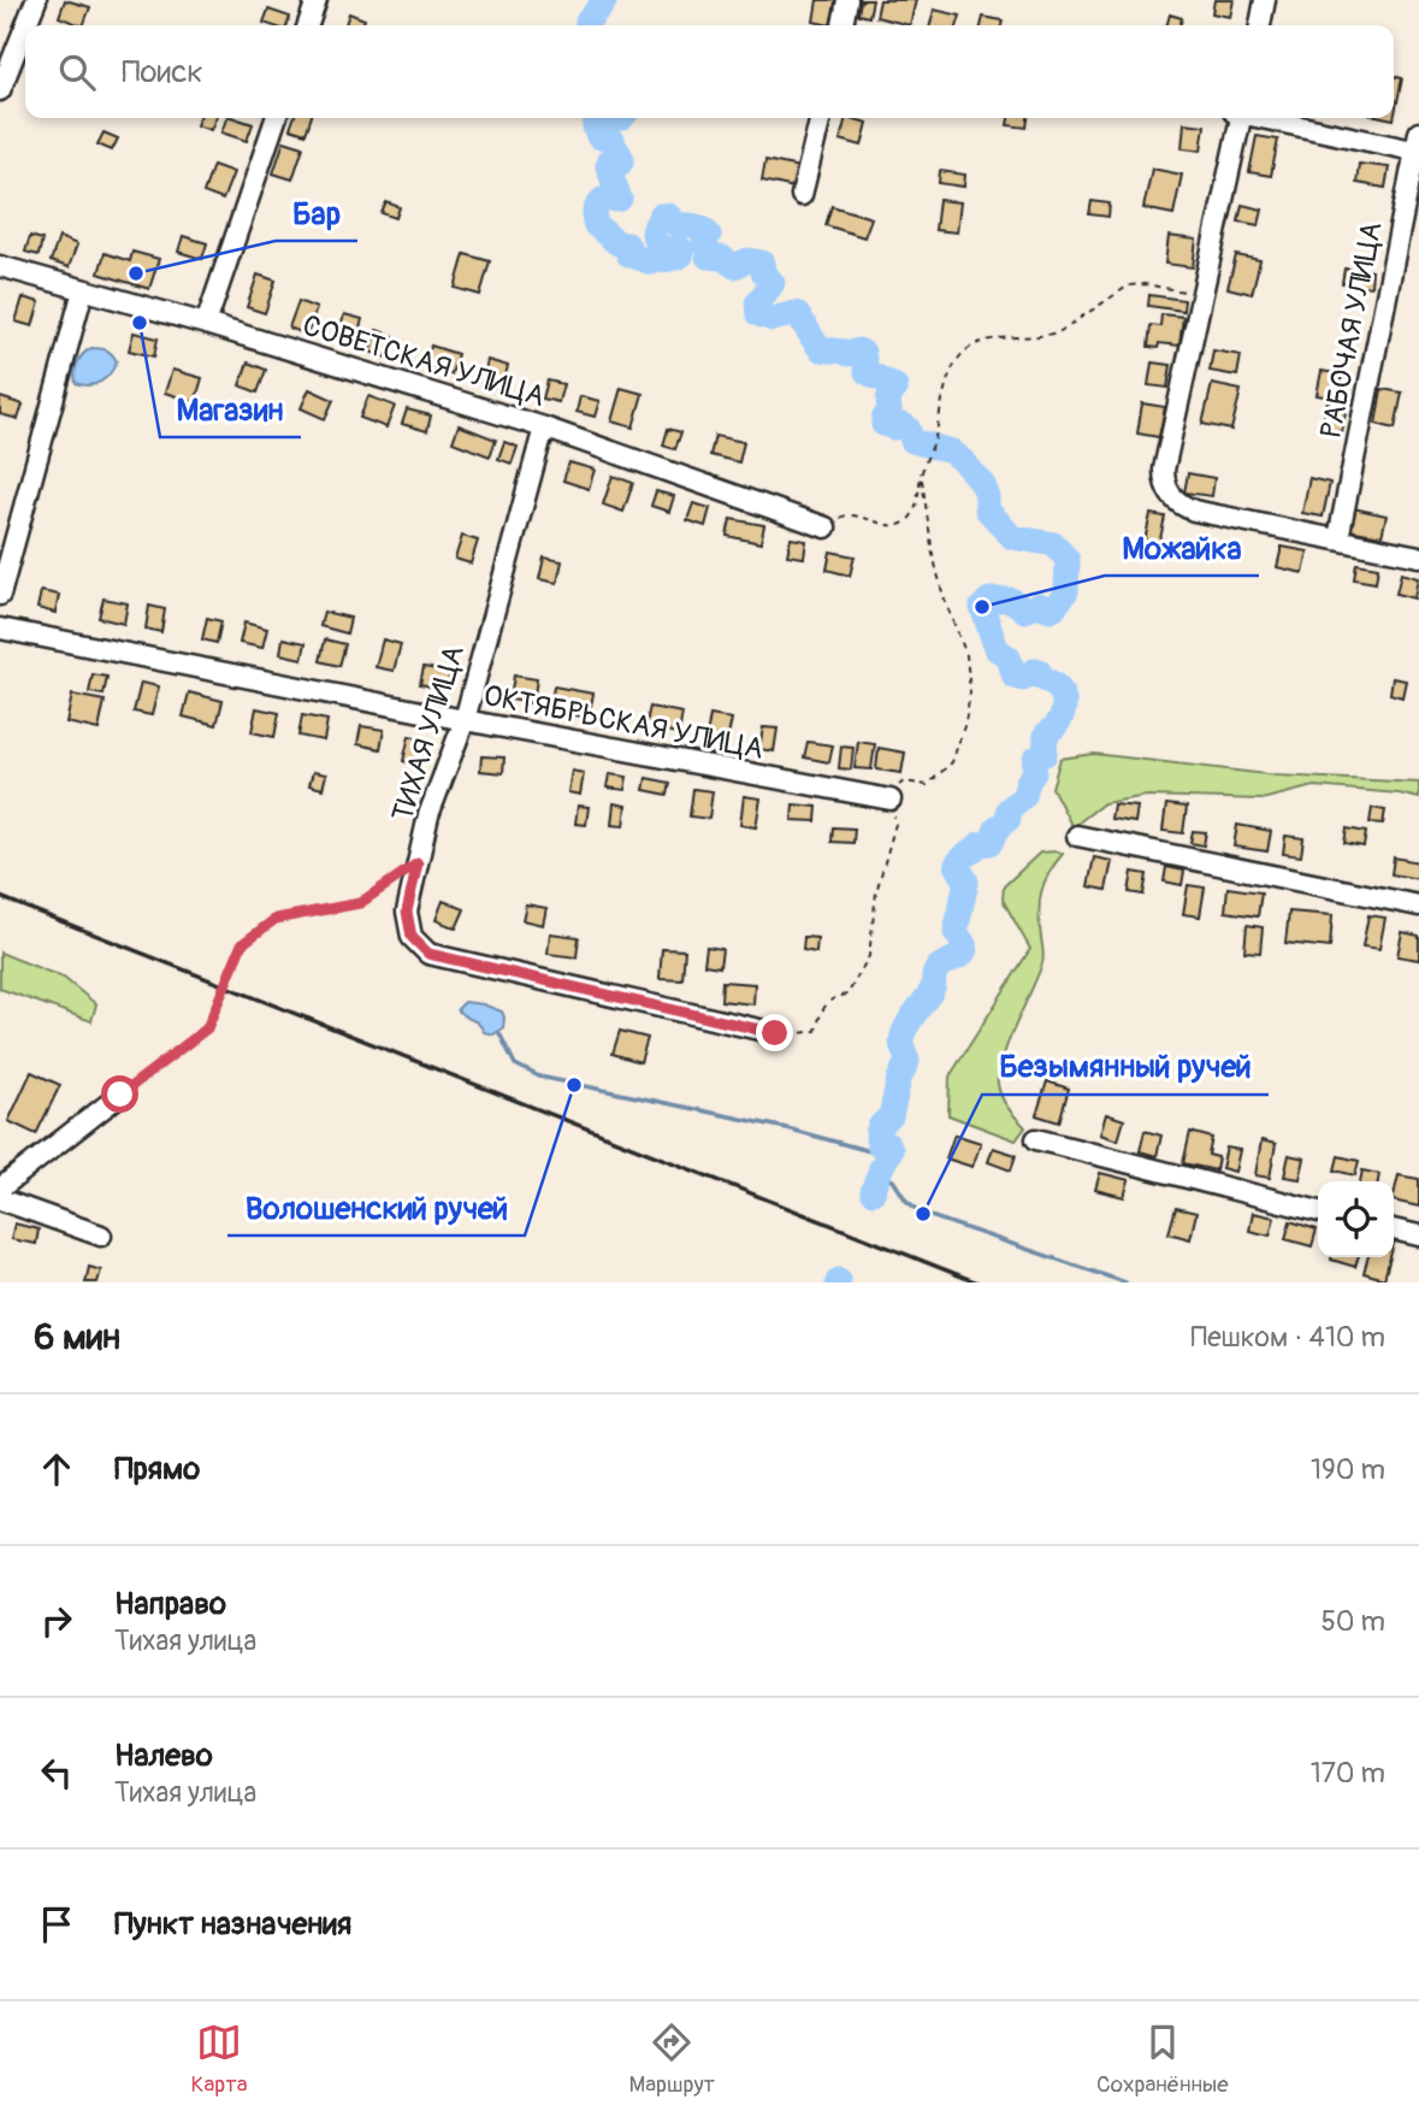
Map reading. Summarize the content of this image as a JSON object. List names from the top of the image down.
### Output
{
  "streets": {
    "street": [
      "РАБОЧАЯ УЛИЦА",
      "СОВЕТСКАЯ УЛИЦА",
      "ОКТЯБРЬСКАЯ УЛИЦА",
      "ТИХАЯ УЛИЦА"
    ]
  },
  "crossings": [
    ["СОВЕТСКАЯ УЛИЦА", "ТИХАЯ УЛИЦА"],
    ["ОКТЯБРЬСКАЯ УЛИЦА", "ТИХАЯ УЛИЦА"]
  ],
  "places": [
    "Бар",
    "Магазин",
    "Можайка",
    "Волошенский ручей",
    "Безымянный ручей"
  ],
  "page": {
    "search": "Поиск",
    "heading": ["6 мин", "Пешком · 410 m"],
    "list": [
      ["Прямо", "190 m"],
      ["Направо", "Тихая улица", "50 m"],
      ["Налево", "Тихая улица", "170 m"],
      "Пункт назначения"
    ],
    "nav": ["Карта", "Маршрут", "Сохранённые"]
  }
}
